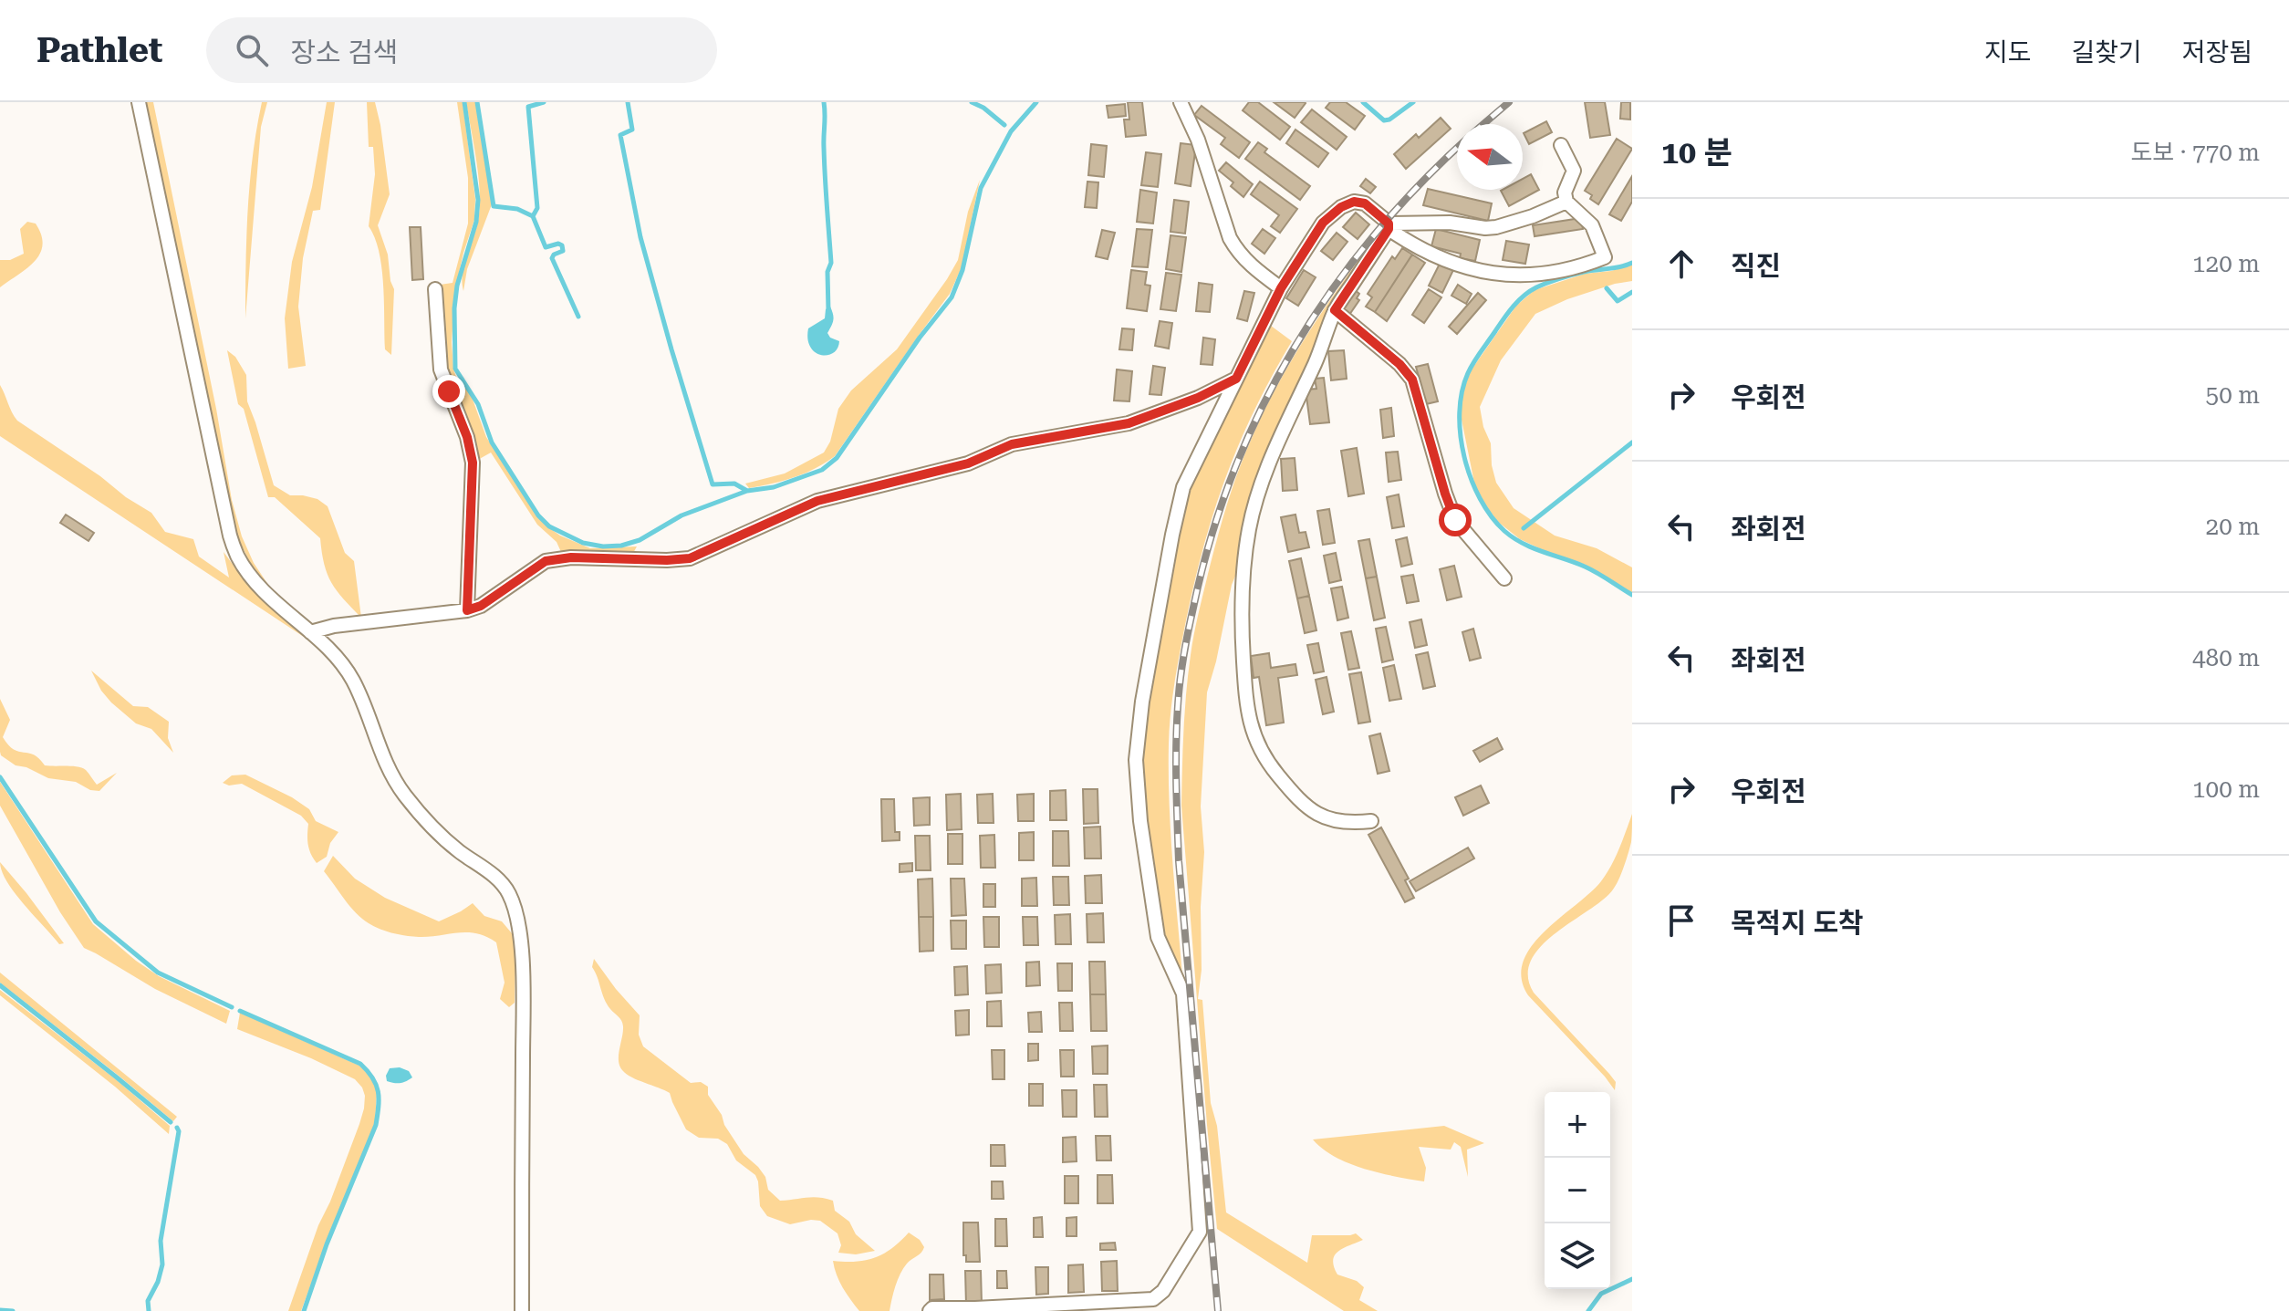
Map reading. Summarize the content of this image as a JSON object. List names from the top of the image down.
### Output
{
  "north": "left",
  "page": {
    "header": "Pathlet",
    "search": "장소 검색",
    "nav": ["지도", "길찾기", "저장됨"],
    "heading": ["10 분", "도보 · 770 m"],
    "list": [
      ["직진", "120 m"],
      ["우회전", "50 m"],
      ["좌회전", "20 m"],
      ["좌회전", "480 m"],
      ["우회전", "100 m"],
      "목적지 도착"
    ],
    "map_buttons": ["+", "−"]
  }
}
